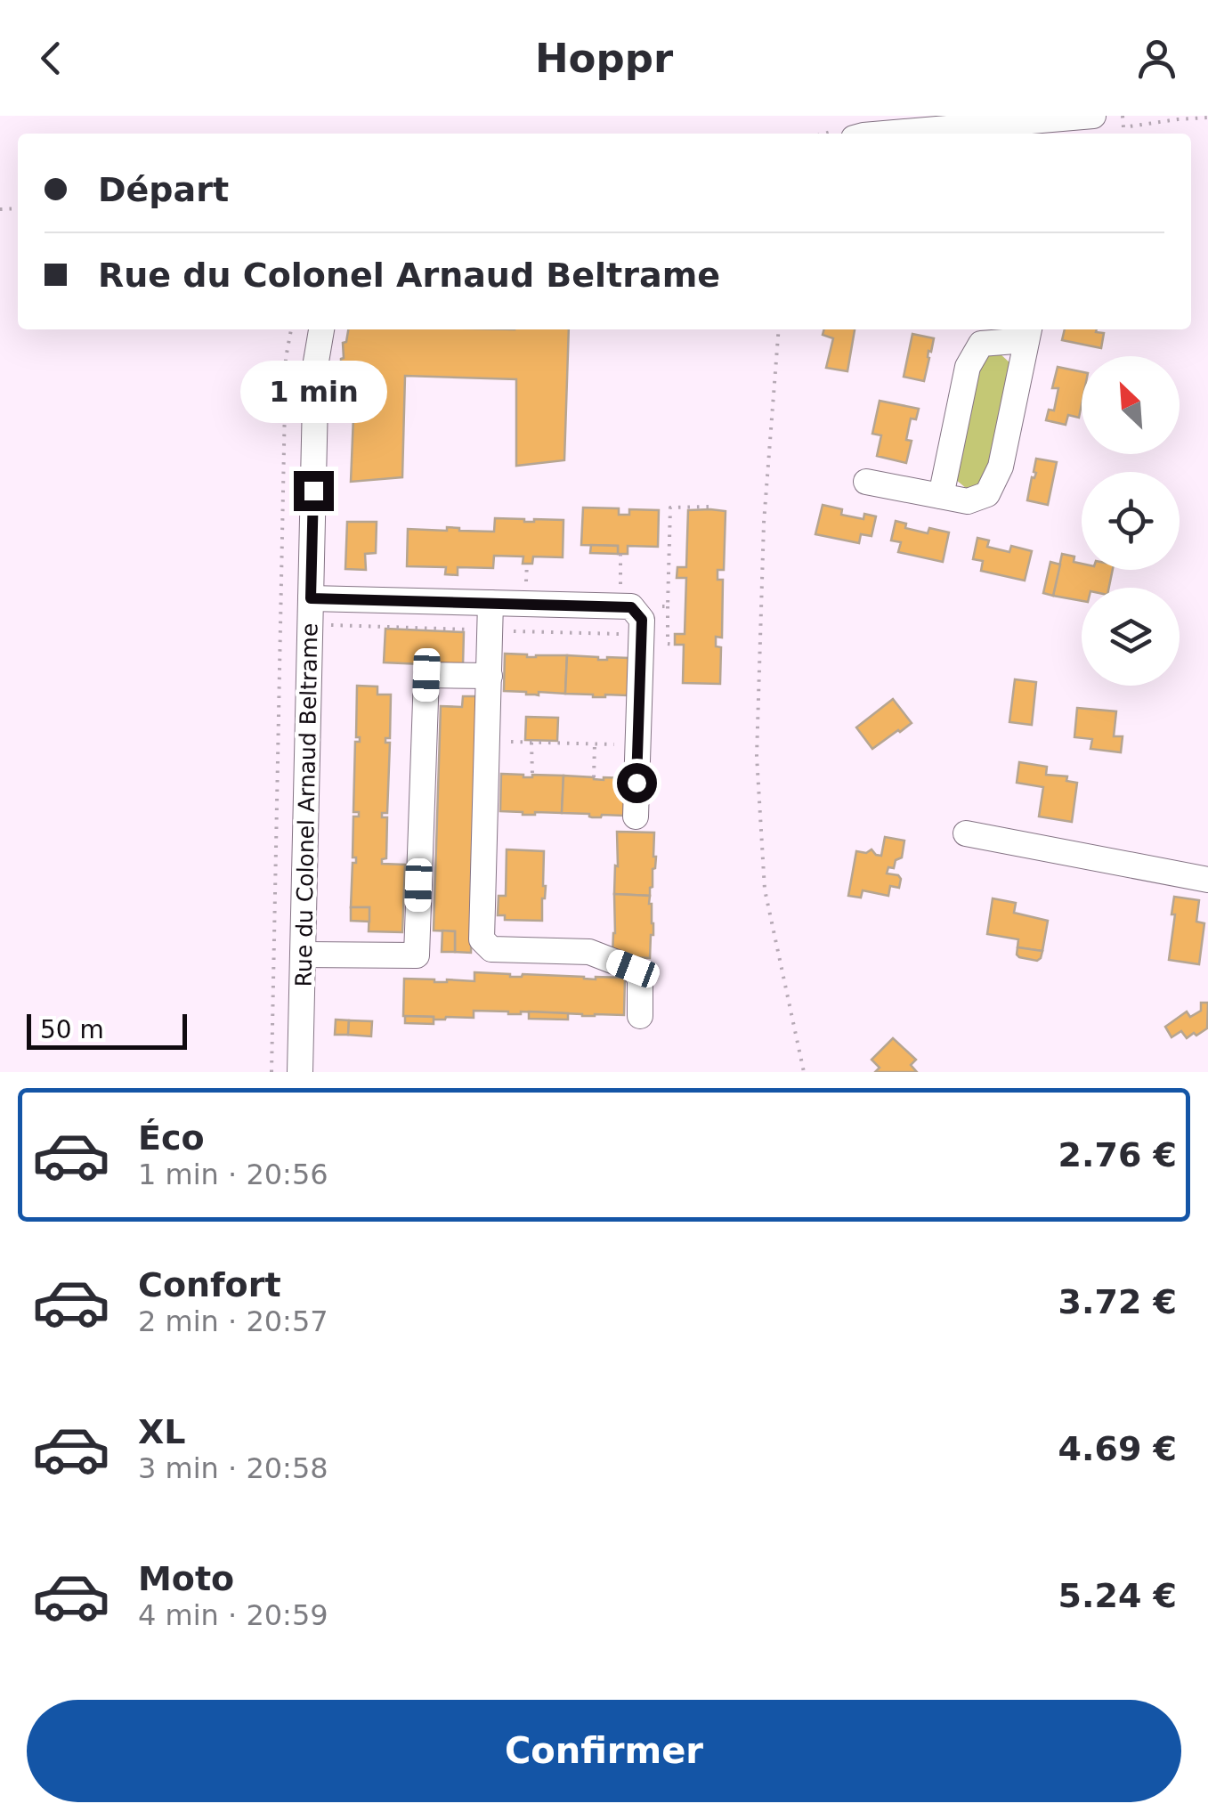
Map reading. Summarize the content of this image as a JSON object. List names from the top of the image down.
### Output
{
  "streets": {
    "street": ["Rue du Colonel Arnaud Beltrame"]
  },
  "scale_bar": "50 m",
  "north": "top left",
  "page": {
    "header": "Hoppr",
    "banner": ["Départ", "Rue du Colonel Arnaud Beltrame"],
    "bubble": "1 min",
    "scale": "50 m",
    "list": [
      {
        "name": "Éco",
        "note": "1 min · 20:56",
        "value": "2.76 €"
      },
      {
        "name": "Confort",
        "note": "2 min · 20:57",
        "value": "3.72 €"
      },
      {
        "name": "XL",
        "note": "3 min · 20:58",
        "value": "4.69 €"
      },
      {
        "name": "Moto",
        "note": "4 min · 20:59",
        "value": "5.24 €"
      }
    ],
    "buttons": "Confirmer"
  }
}
